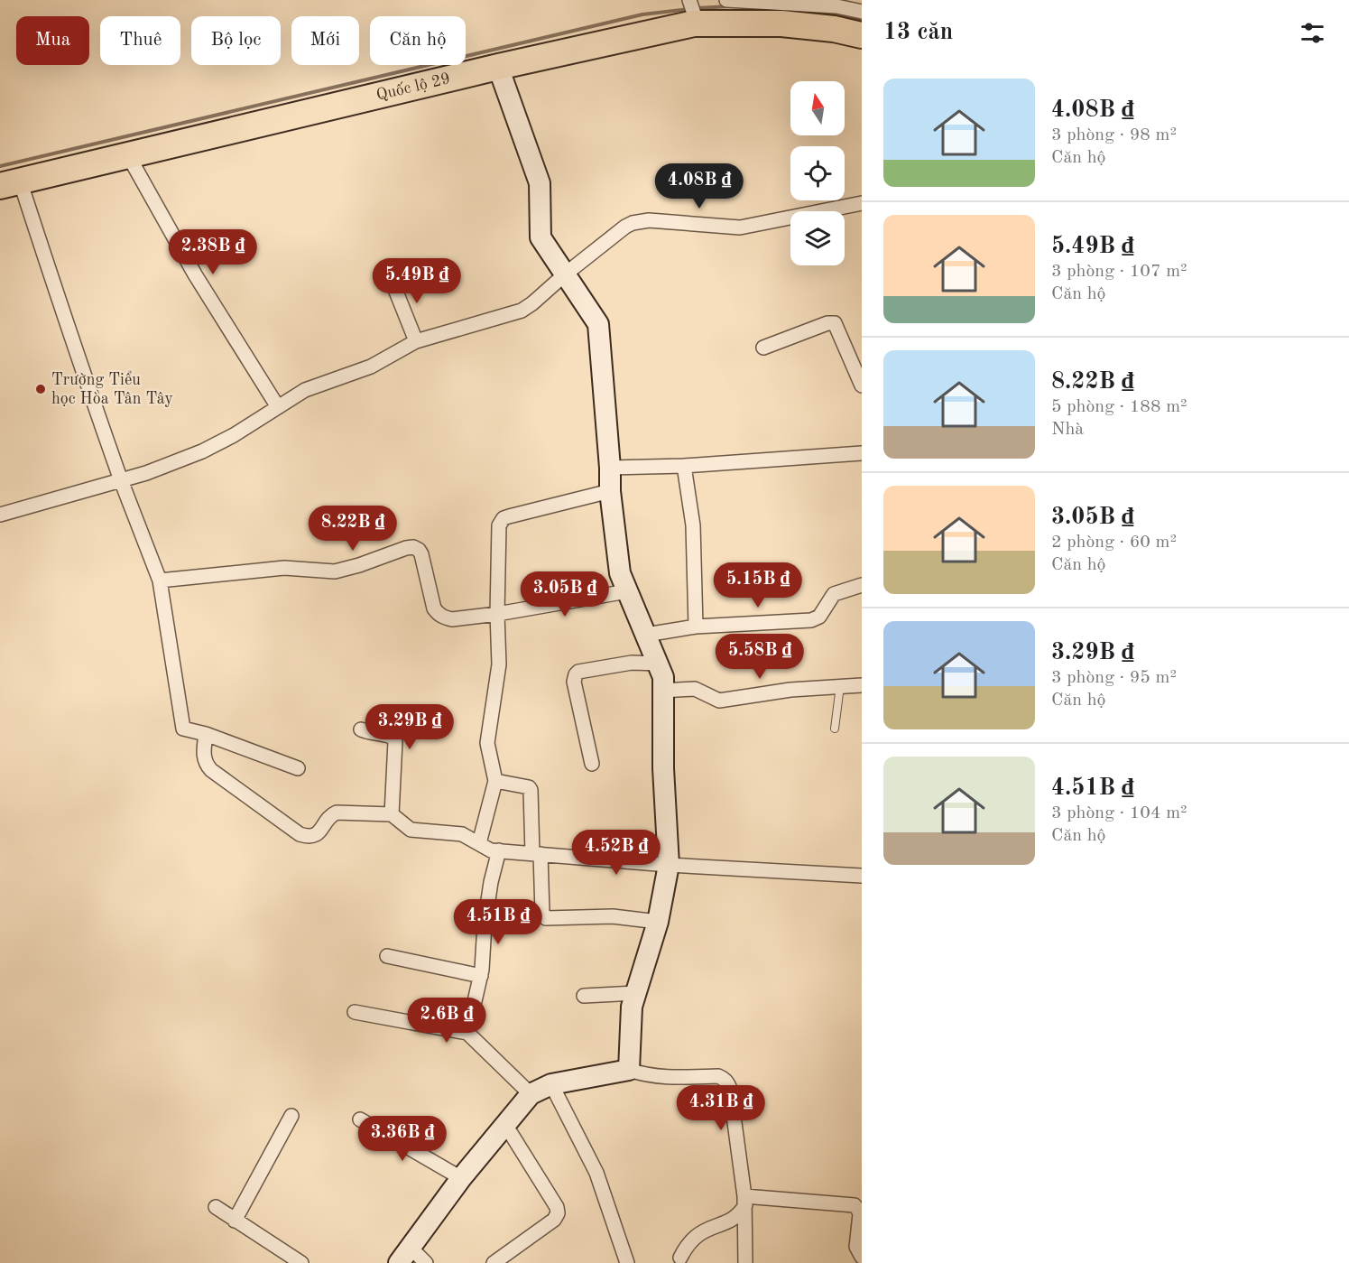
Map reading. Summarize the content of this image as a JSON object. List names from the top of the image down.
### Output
{
  "streets": {
    "highway": ["Quốc lộ 29"]
  },
  "places": ["Trường Tiểu học Hòa Tân Tây"],
  "north": "top",
  "page": {
    "heading": "13 căn",
    "chip": [
      "Mua",
      "Thuê",
      "Bộ lọc",
      "Mới",
      "Căn hộ"
    ],
    "list": [
      {
        "name": "4.08B ₫",
        "note": "3 phòng · 98 m² · Căn hộ"
      },
      {
        "name": "5.49B ₫",
        "note": "3 phòng · 107 m² · Căn hộ"
      },
      {
        "name": "8.22B ₫",
        "note": "5 phòng · 188 m² · Nhà"
      },
      {
        "name": "3.05B ₫",
        "note": "2 phòng · 60 m² · Căn hộ"
      },
      {
        "name": "3.29B ₫",
        "note": "3 phòng · 95 m² · Căn hộ"
      },
      {
        "name": "4.51B ₫",
        "note": "3 phòng · 104 m² · Căn hộ"
      }
    ],
    "price": [
      "4.08B ₫",
      "2.38B ₫",
      "5.49B ₫",
      "8.22B ₫",
      "5.15B ₫",
      "3.05B ₫",
      "5.58B ₫",
      "3.29B ₫",
      "4.52B ₫",
      "4.51B ₫",
      "2.6B ₫",
      "4.31B ₫",
      "3.36B ₫"
    ]
  }
}
